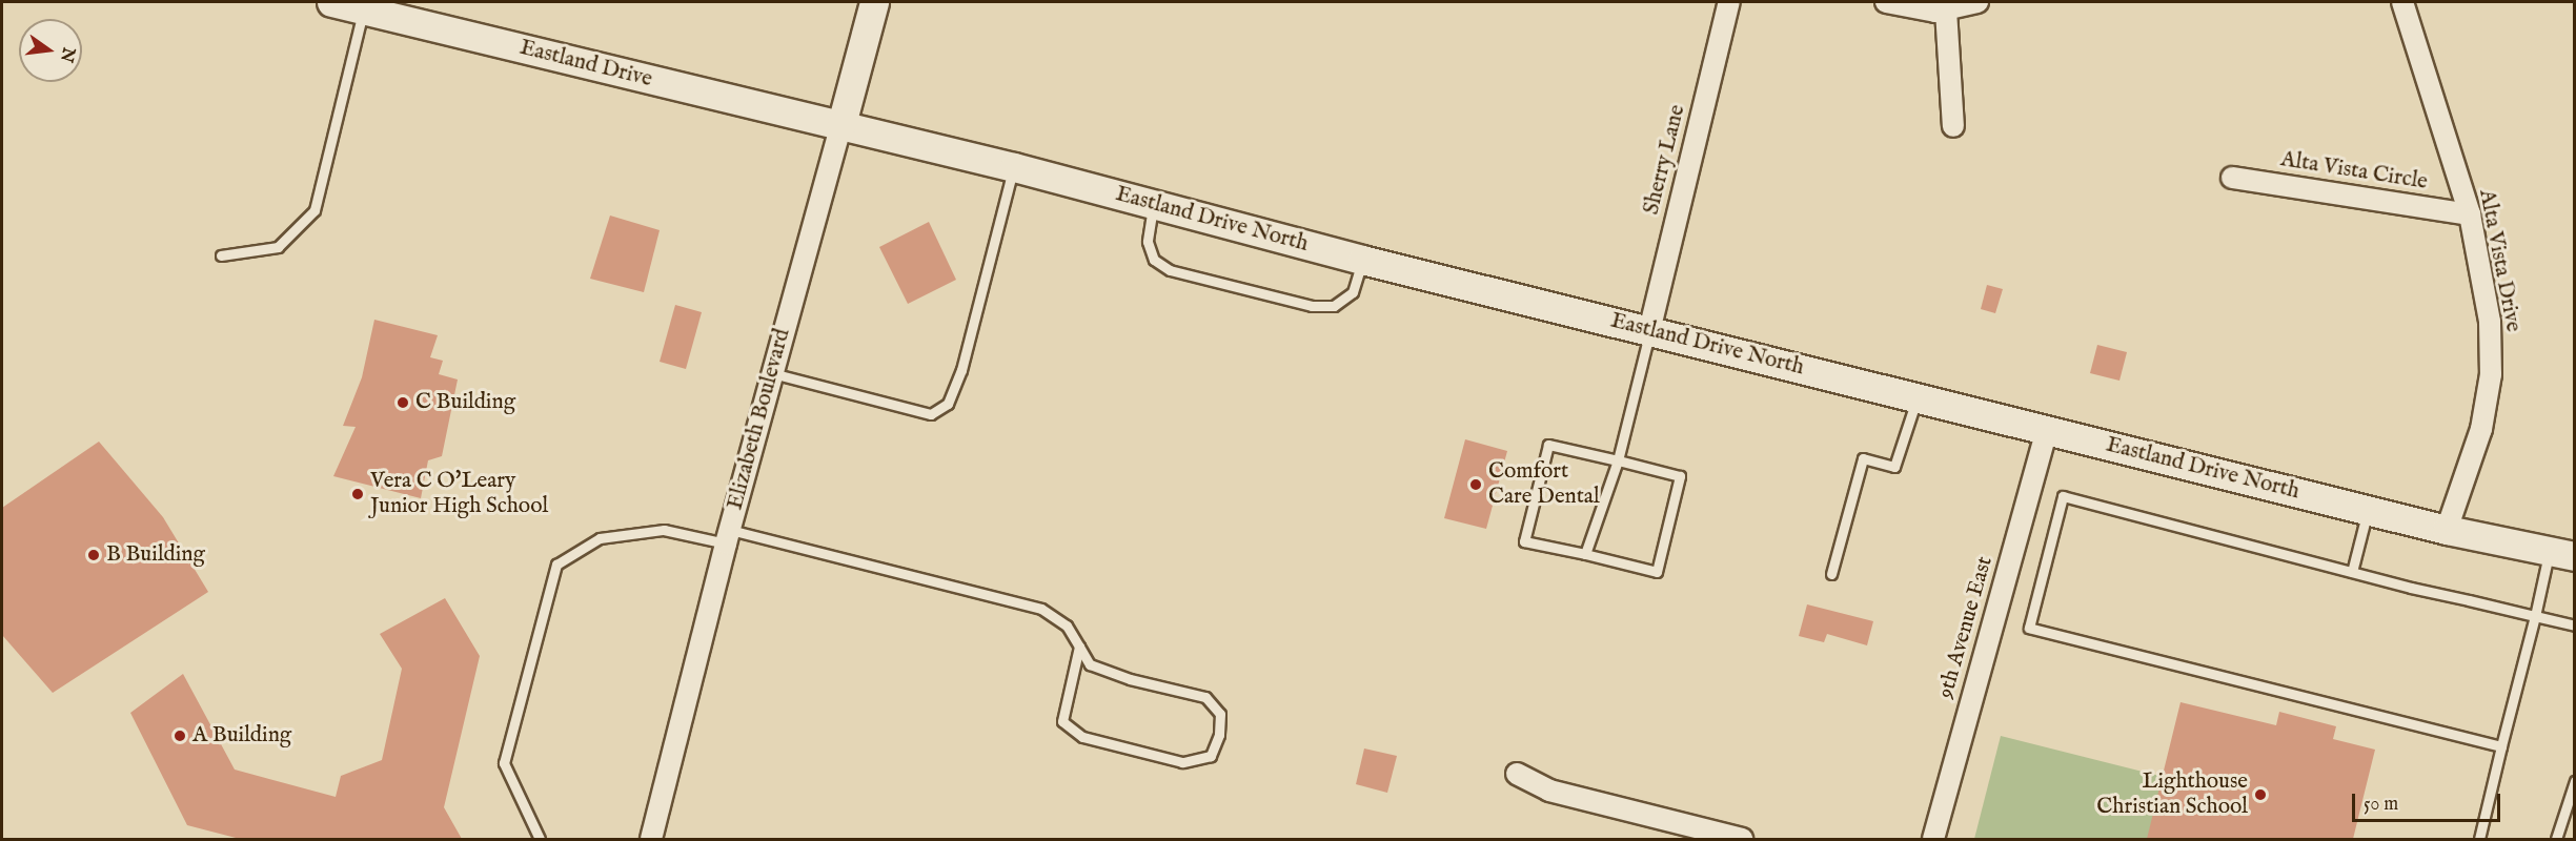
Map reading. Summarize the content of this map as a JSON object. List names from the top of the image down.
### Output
{
  "streets": {
    "main road": ["Eastland Drive", "Eastland Drive North", "Elizabeth Boulevard"],
    "street": [
      "Sherry Lane",
      "Alta Vista Circle",
      "Alta Vista Drive",
      "9th Avenue East"
    ]
  },
  "crossings": [
    ["Eastland Drive", "Eastland Drive North"],
    ["Eastland Drive", "Elizabeth Boulevard"],
    ["Sherry Lane", "Eastland Drive North"],
    ["Alta Vista Circle", "Alta Vista Drive"],
    ["Eastland Drive North", "Alta Vista Drive"],
    ["Eastland Drive North", "Elizabeth Boulevard"],
    ["Eastland Drive North", "9th Avenue East"]
  ],
  "places": [
    "C Building",
    "Comfort Care Dental",
    "Vera C O'Leary Junior High School",
    "B Building",
    "A Building",
    "Lighthouse Christian School"
  ],
  "scale_bar": "50 m",
  "north": "right"
}
